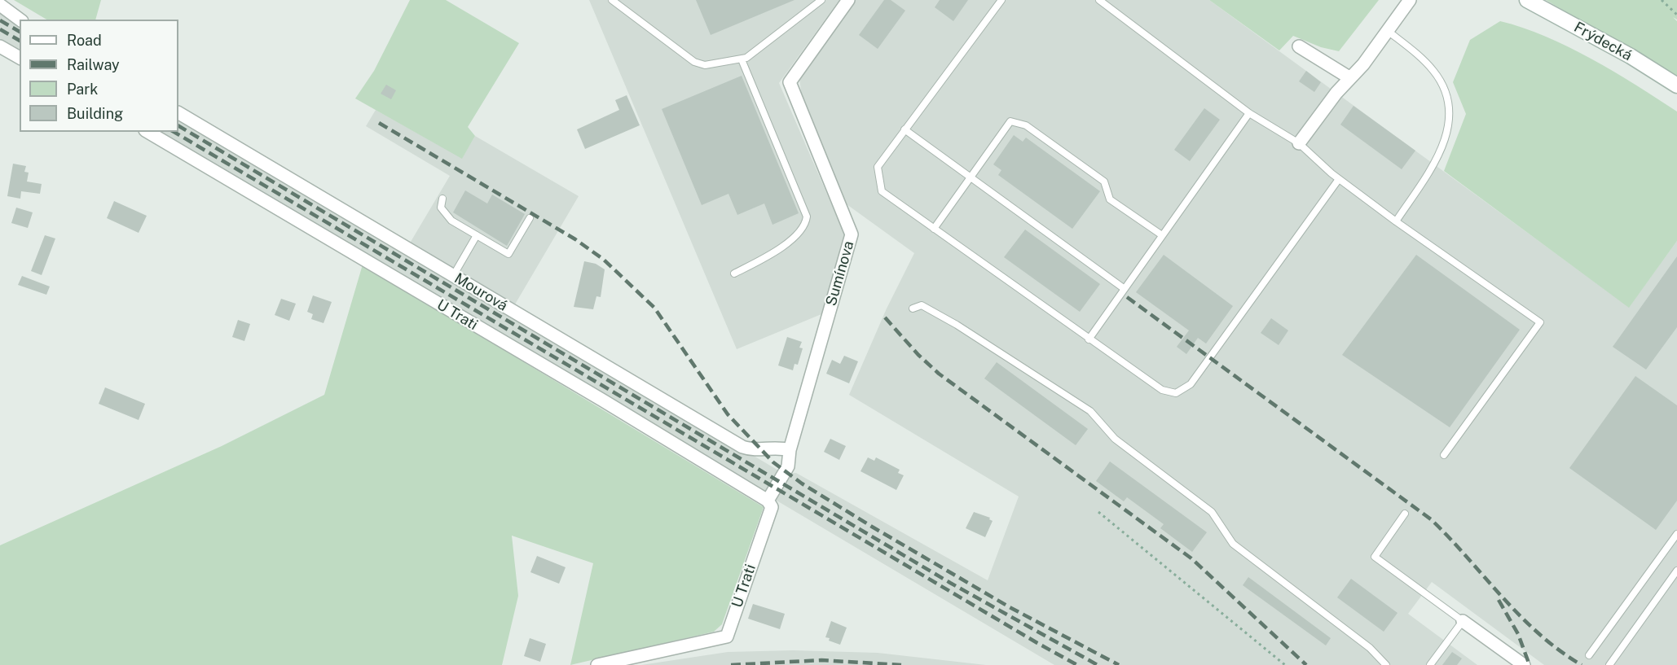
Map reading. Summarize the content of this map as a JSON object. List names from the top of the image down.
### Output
{
  "streets": {
    "main road": ["Frýdecká"],
    "street": ["Sumínova", "Mourová", "U Trati"]
  },
  "crossings": [
    ["Sumínova", "Mourová"],
    ["Sumínova", "U Trati"]
  ],
  "legend": [
    "Road",
    "Railway",
    "Park",
    "Building"
  ]
}
